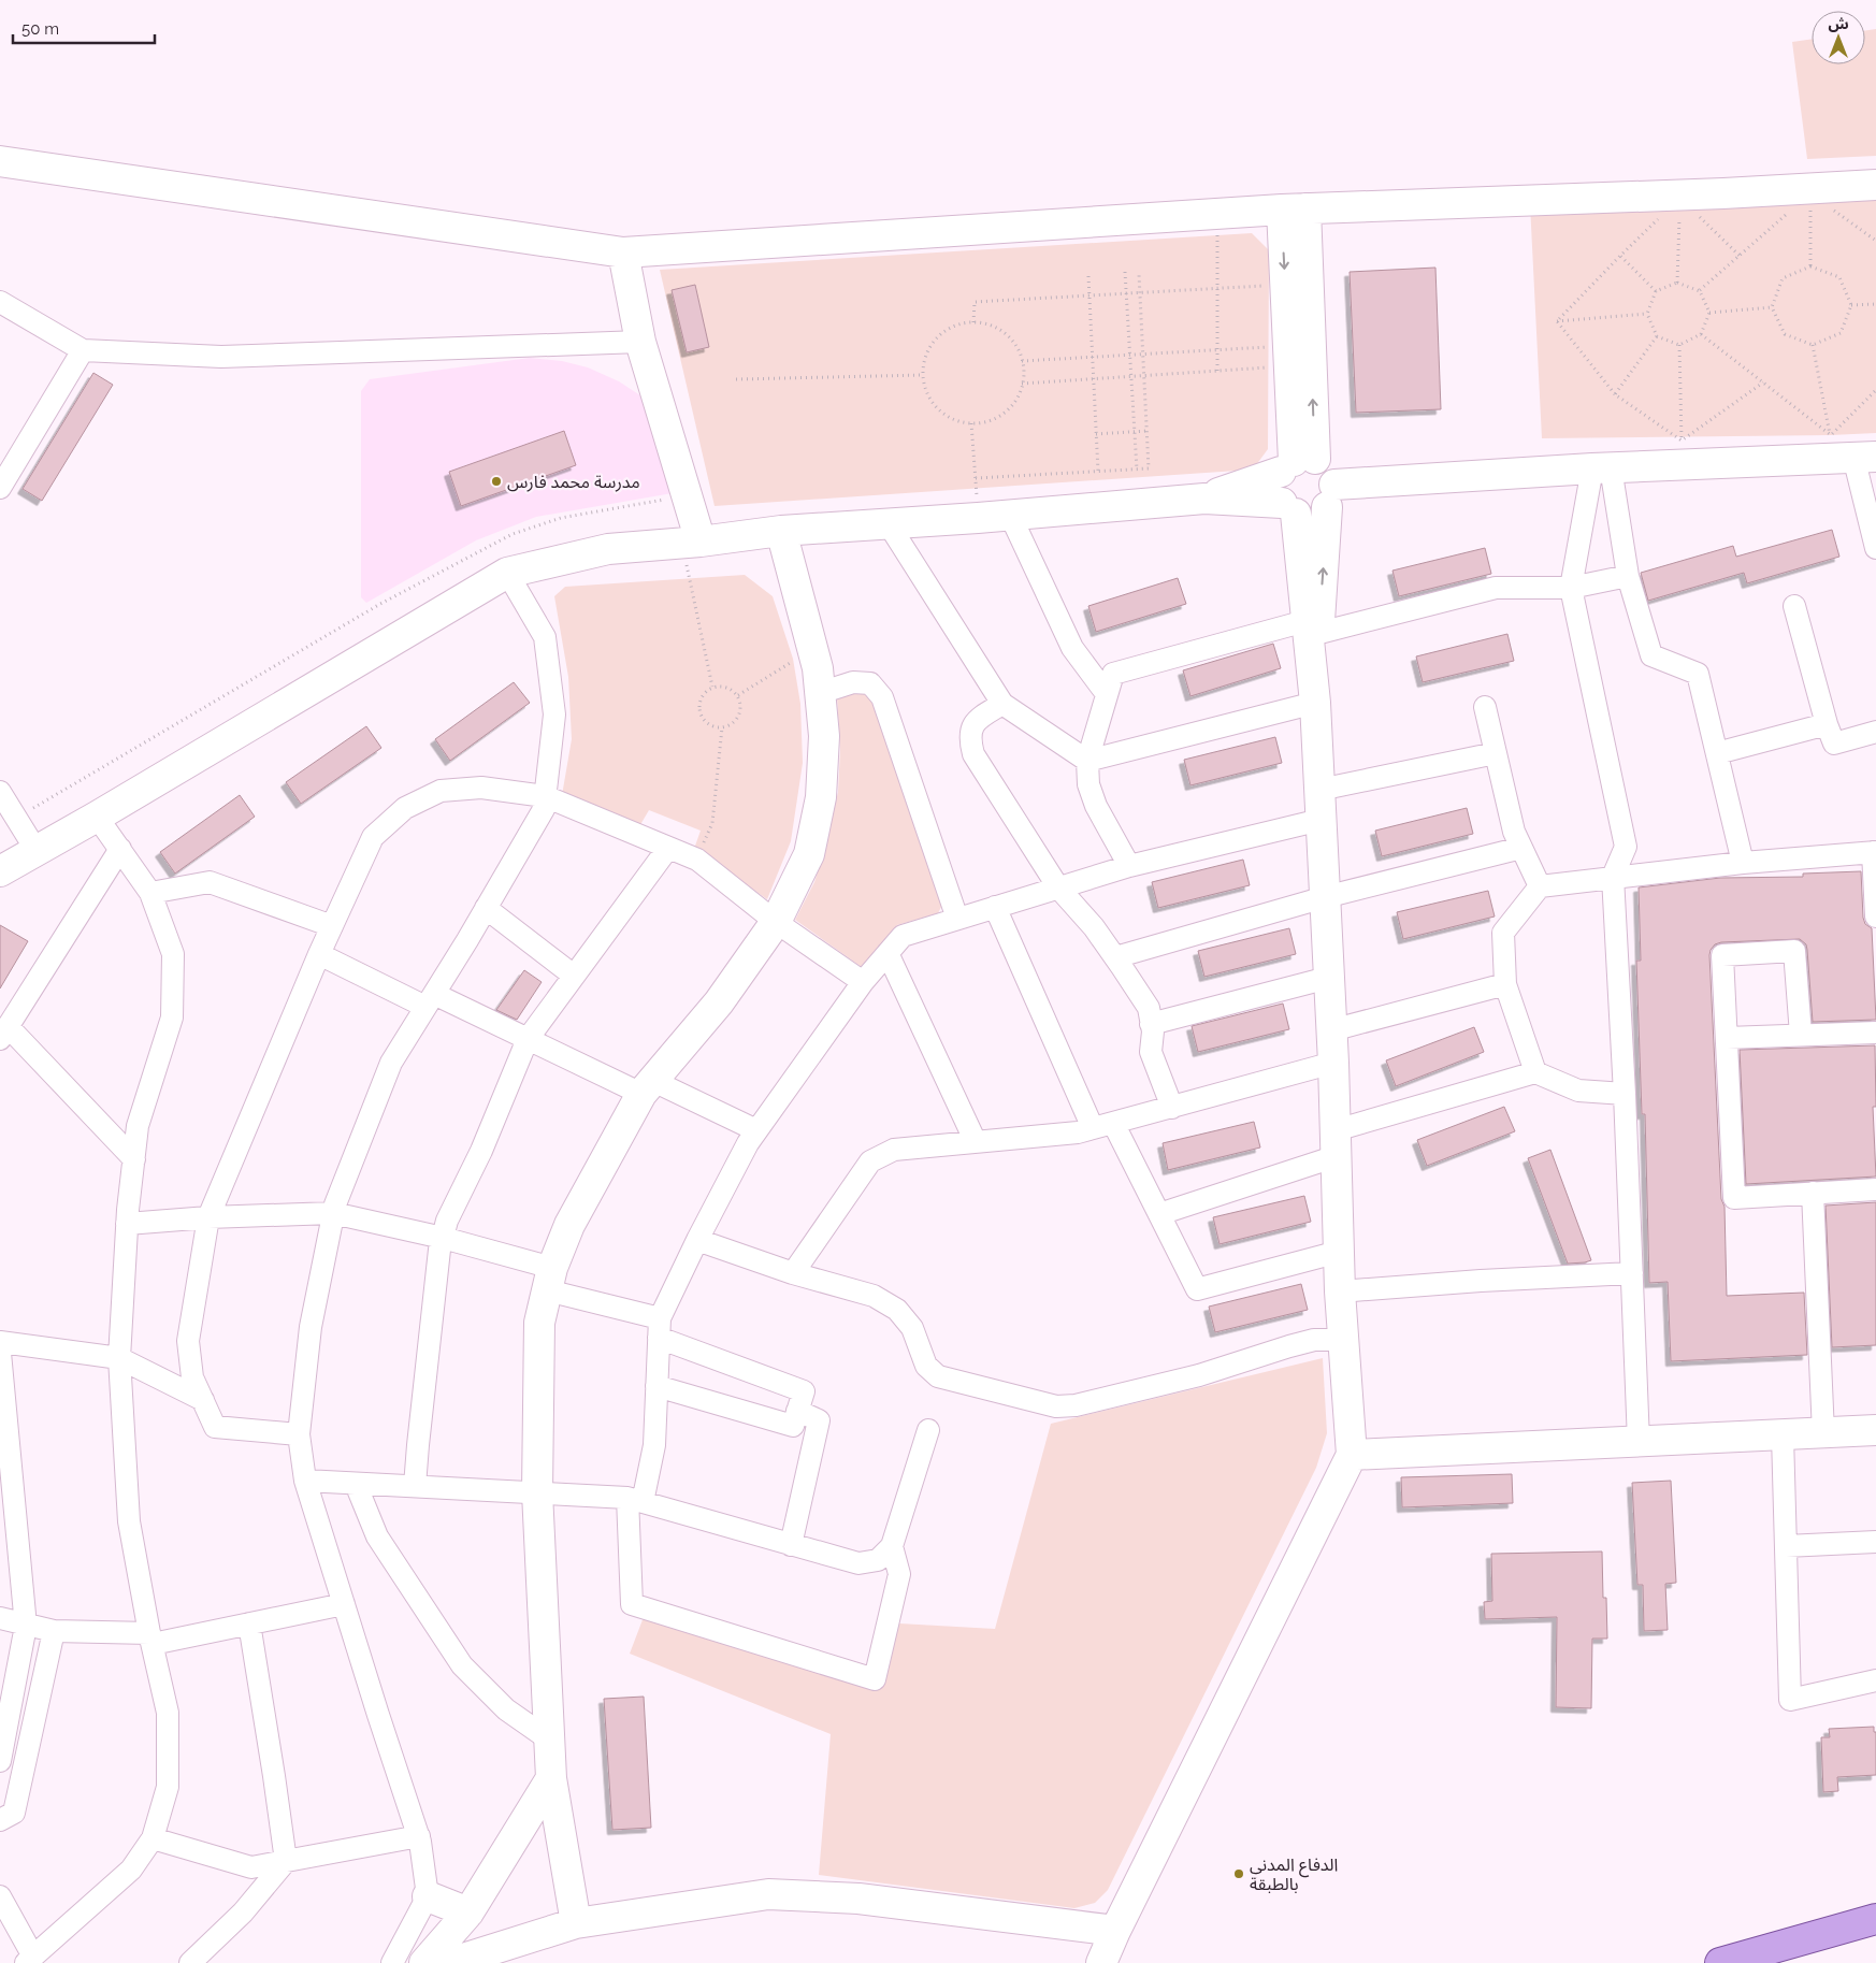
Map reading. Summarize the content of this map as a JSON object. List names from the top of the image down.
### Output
{
  "places": ["مدرسة محمد فارس", "الدفاع المدني بالطبقة"],
  "scale_bar": "50 m",
  "north": "top"
}
